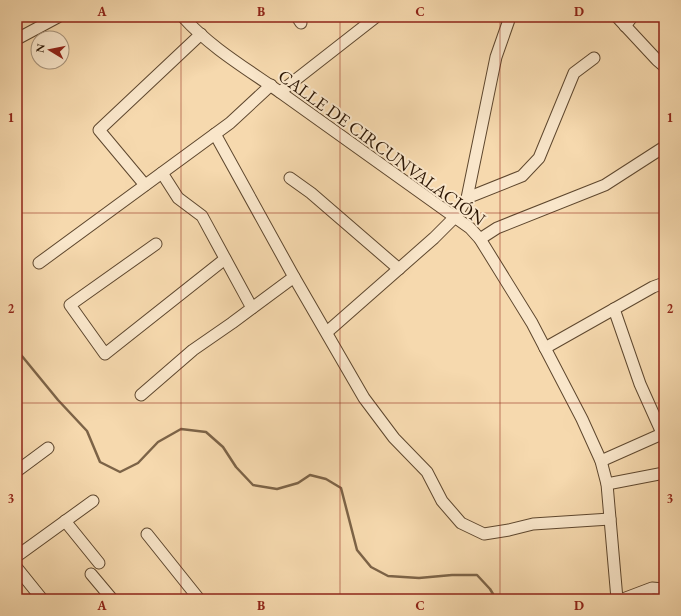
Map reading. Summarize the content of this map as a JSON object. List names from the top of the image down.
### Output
{
  "streets": {
    "street": ["CALLE DE CIRCUNVALACIÓN"]
  },
  "north": "left",
  "grid": {
    "columns": [
      "A",
      "B",
      "C",
      "D"
    ],
    "rows": ["1", "2", "3"]
  }
}
